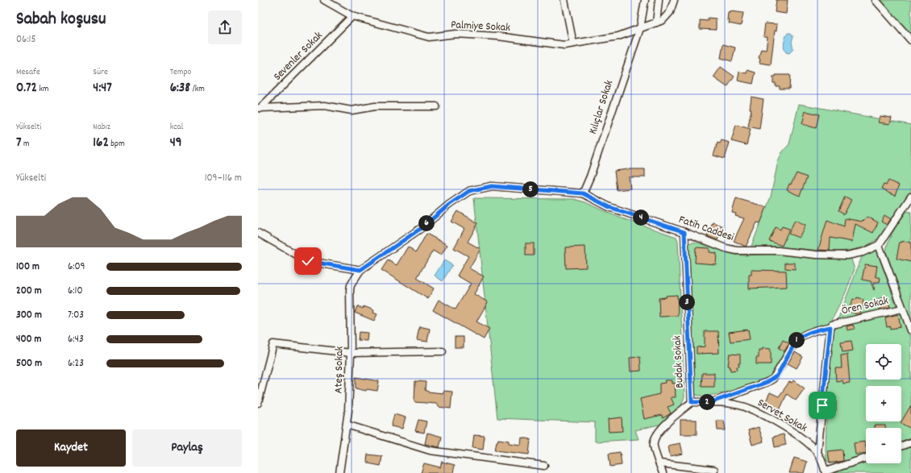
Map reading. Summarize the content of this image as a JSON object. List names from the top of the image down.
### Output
{
  "streets": {
    "street": [
      "Palmiye Sokak",
      "Sevenler Sokak",
      "Kılıçlar Sokak",
      "Fatih Caddesi",
      "Ören Sokak",
      "Budak Sokak",
      "Ateş Sokak",
      "Servet Sokak"
    ]
  },
  "crossings": [
    ["Palmiye Sokak", "Sevenler Sokak"],
    ["Palmiye Sokak", "Kılıçlar Sokak"],
    ["Kılıçlar Sokak", "Fatih Caddesi"],
    ["Fatih Caddesi", "Budak Sokak"],
    ["Fatih Caddesi", "Ateş Sokak"],
    ["Ören Sokak", "Servet Sokak"],
    ["Budak Sokak", "Servet Sokak"]
  ],
  "page": {
    "heading": ["Sabah koşusu", "06:15"],
    "stats": [
      ["Mesafe", "0.72 km"],
      ["Süre", "4:47"],
      ["Tempo", "6:38 /km"],
      ["Yükselti", "7 m"],
      ["Nabız", "162 bpm"],
      ["kcal", "49"]
    ],
    "chart": ["Yükselti", "109–116 m"],
    "pins": [
      "5",
      "4",
      "6",
      "3",
      "1",
      "2"
    ],
    "list": [
      {
        "name": "100 m",
        "note": "6:09"
      },
      {
        "name": "200 m",
        "note": "6:10"
      },
      {
        "name": "300 m",
        "note": "7:03"
      },
      {
        "name": "400 m",
        "note": "6:43"
      },
      {
        "name": "500 m",
        "note": "6:23"
      }
    ],
    "map_buttons": ["+", "−"],
    "buttons": ["Kaydet", "Paylaş"]
  }
}
